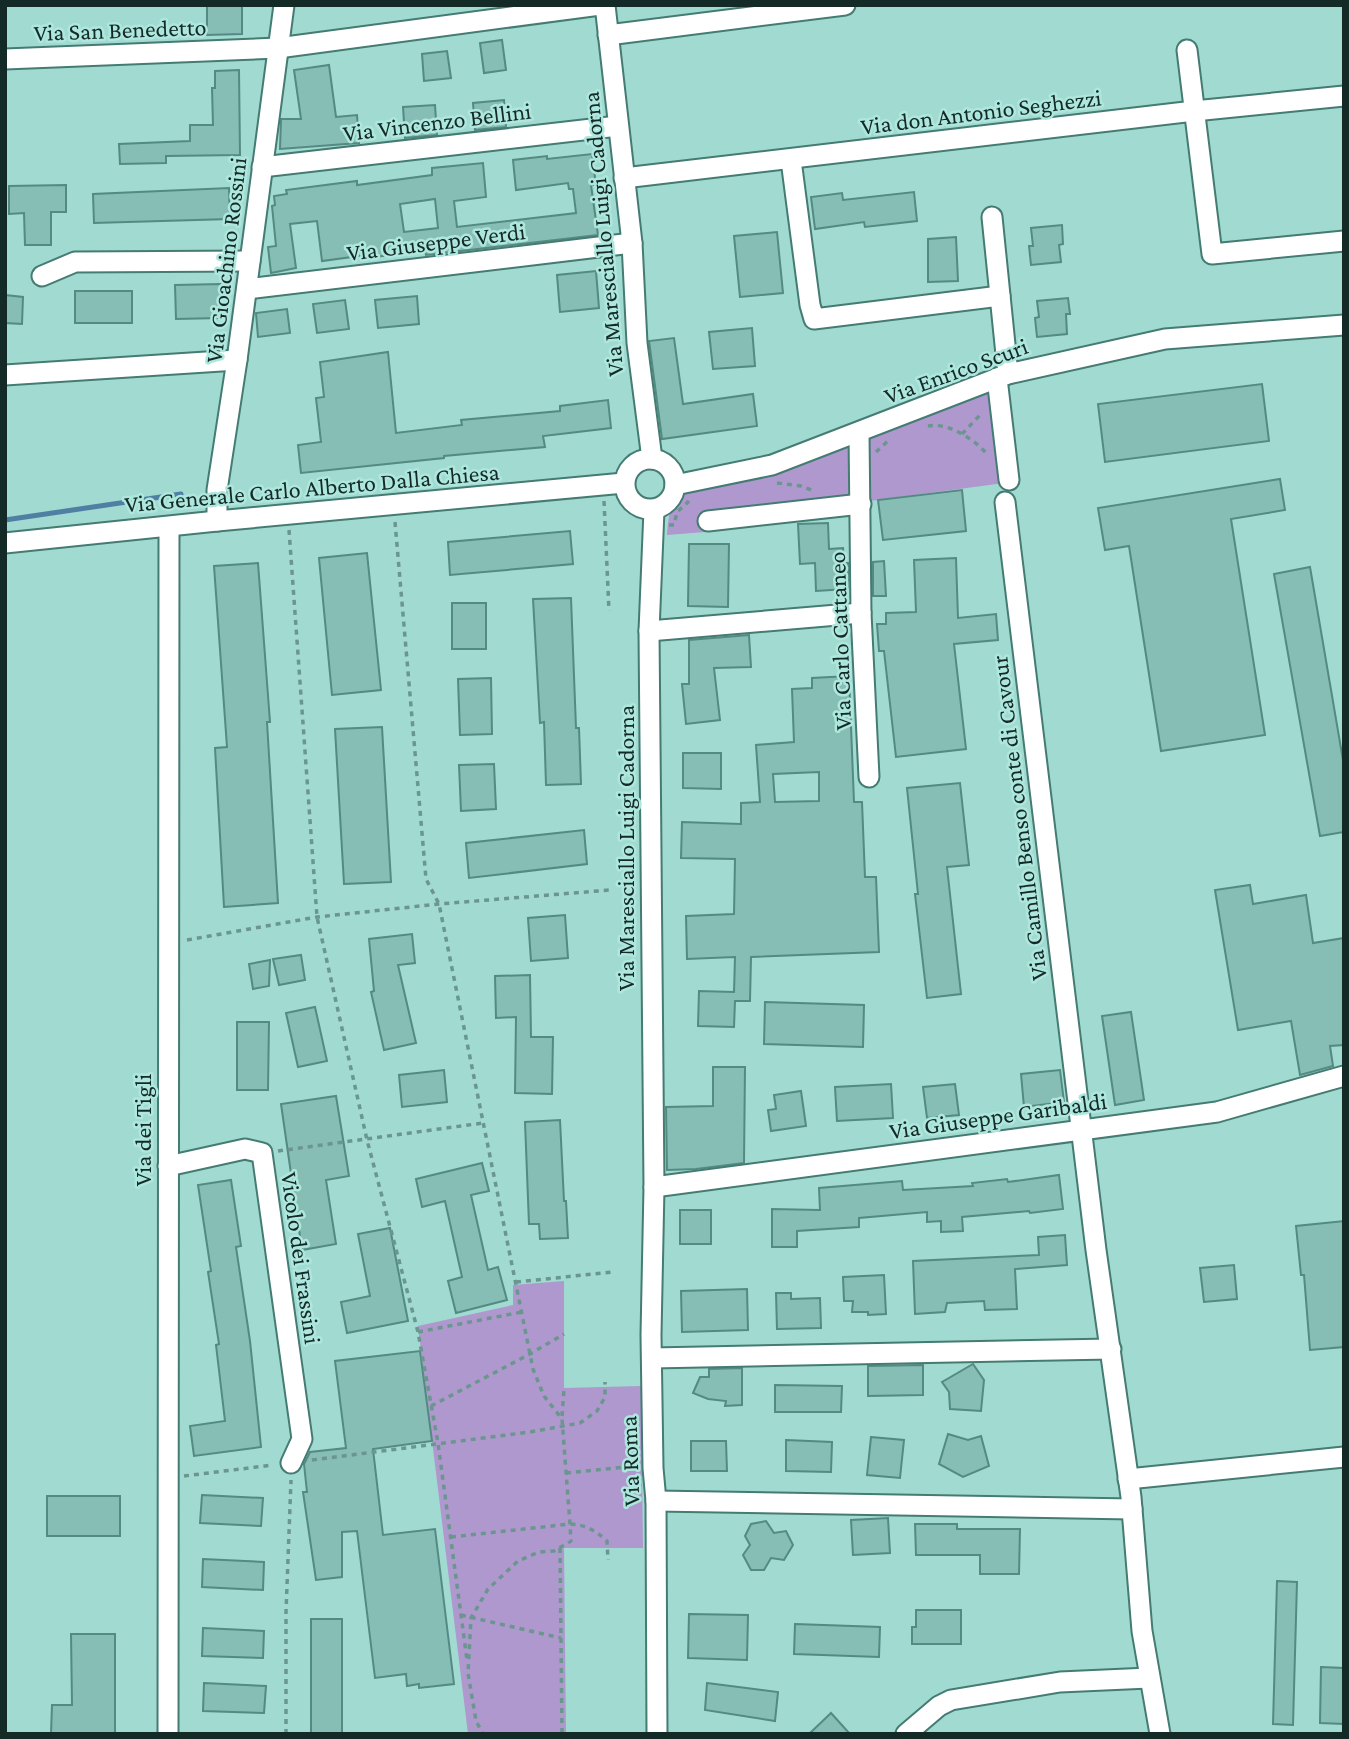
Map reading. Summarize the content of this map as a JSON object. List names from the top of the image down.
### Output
{
  "streets": {
    "street": [
      "Via San Benedetto",
      "Via don Antonio Seghezzi",
      "Via Vincenzo Bellini",
      "Via Maresciallo Luigi Cadorna",
      "Via Giuseppe Verdi",
      "Via Gioachino Rossini",
      "Via Enrico Scuri",
      "Via Generale Carlo Alberto Dalla Chiesa",
      "Via Carlo Cattaneo",
      "Via Camillo Benso conte di Cavour",
      "Via Giuseppe Garibaldi",
      "Via dei Tigli",
      "Vicolo dei Frassini",
      "Via Roma"
    ]
  },
  "crossings": [
    ["Via San Benedetto", "Via Maresciallo Luigi Cadorna"],
    ["Via San Benedetto", "Via Gioachino Rossini"],
    ["Via don Antonio Seghezzi", "Via Maresciallo Luigi Cadorna"],
    ["Via Vincenzo Bellini", "Via Maresciallo Luigi Cadorna"],
    ["Via Vincenzo Bellini", "Via Gioachino Rossini"],
    ["Via Maresciallo Luigi Cadorna", "Via Giuseppe Verdi"],
    ["Via Maresciallo Luigi Cadorna", "Via Enrico Scuri"],
    ["Via Maresciallo Luigi Cadorna", "Via Generale Carlo Alberto Dalla Chiesa"],
    ["Via Maresciallo Luigi Cadorna", "Via Giuseppe Garibaldi"],
    ["Via Maresciallo Luigi Cadorna", "Via Roma"],
    ["Via Giuseppe Verdi", "Via Gioachino Rossini"],
    ["Via Gioachino Rossini", "Via Generale Carlo Alberto Dalla Chiesa"],
    ["Via Enrico Scuri", "Via Generale Carlo Alberto Dalla Chiesa"],
    ["Via Enrico Scuri", "Via Carlo Cattaneo"],
    ["Via Generale Carlo Alberto Dalla Chiesa", "Via dei Tigli"],
    ["Via Camillo Benso conte di Cavour", "Via Giuseppe Garibaldi"],
    ["Via Giuseppe Garibaldi", "Via Roma"],
    ["Via dei Tigli", "Vicolo dei Frassini"]
  ]
}
